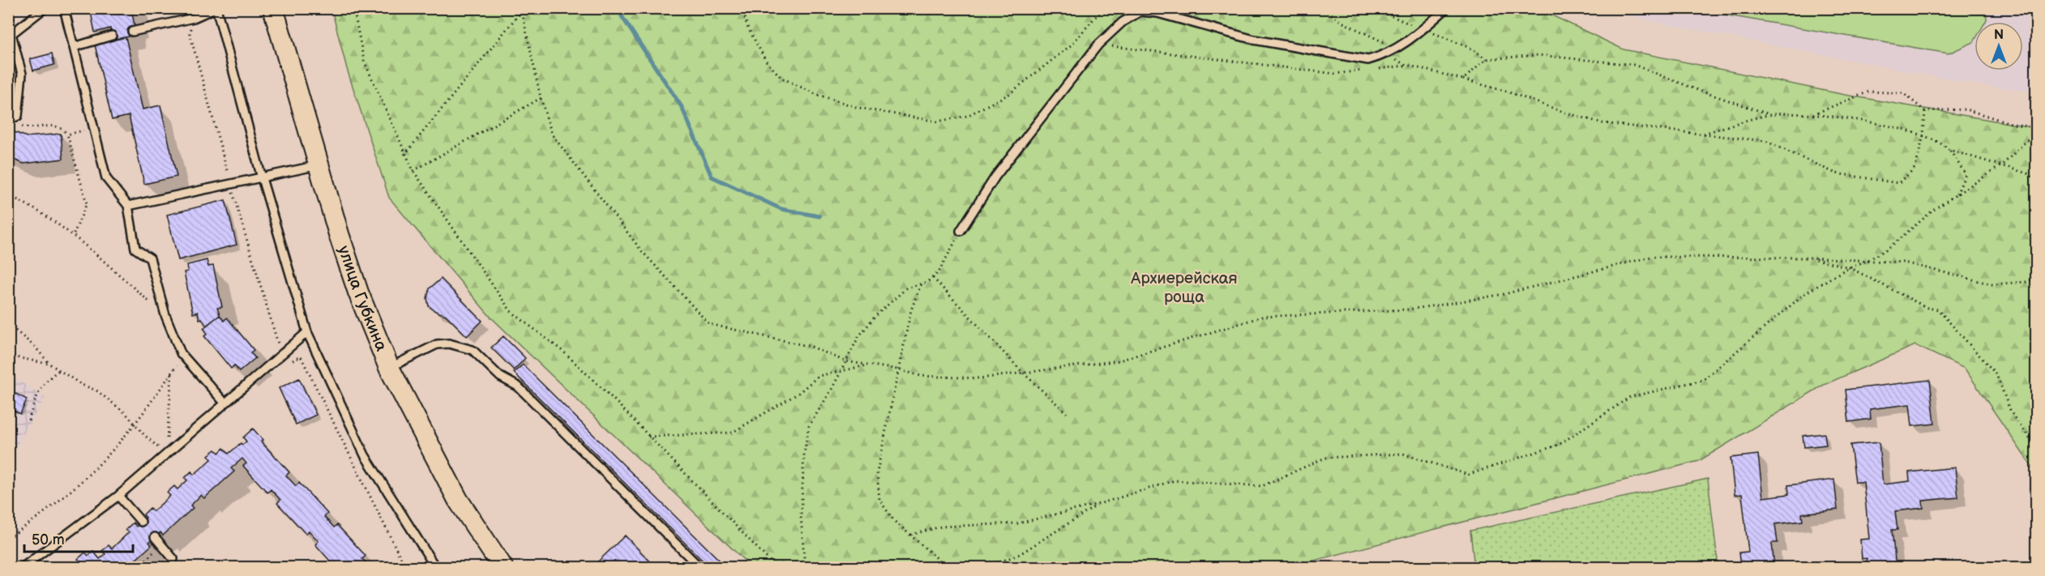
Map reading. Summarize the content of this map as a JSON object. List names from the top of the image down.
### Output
{
  "streets": {
    "main road": ["улица Губкина"]
  },
  "parks": ["Архиерейская роща"],
  "scale_bar": "50 m",
  "north": "top"
}
